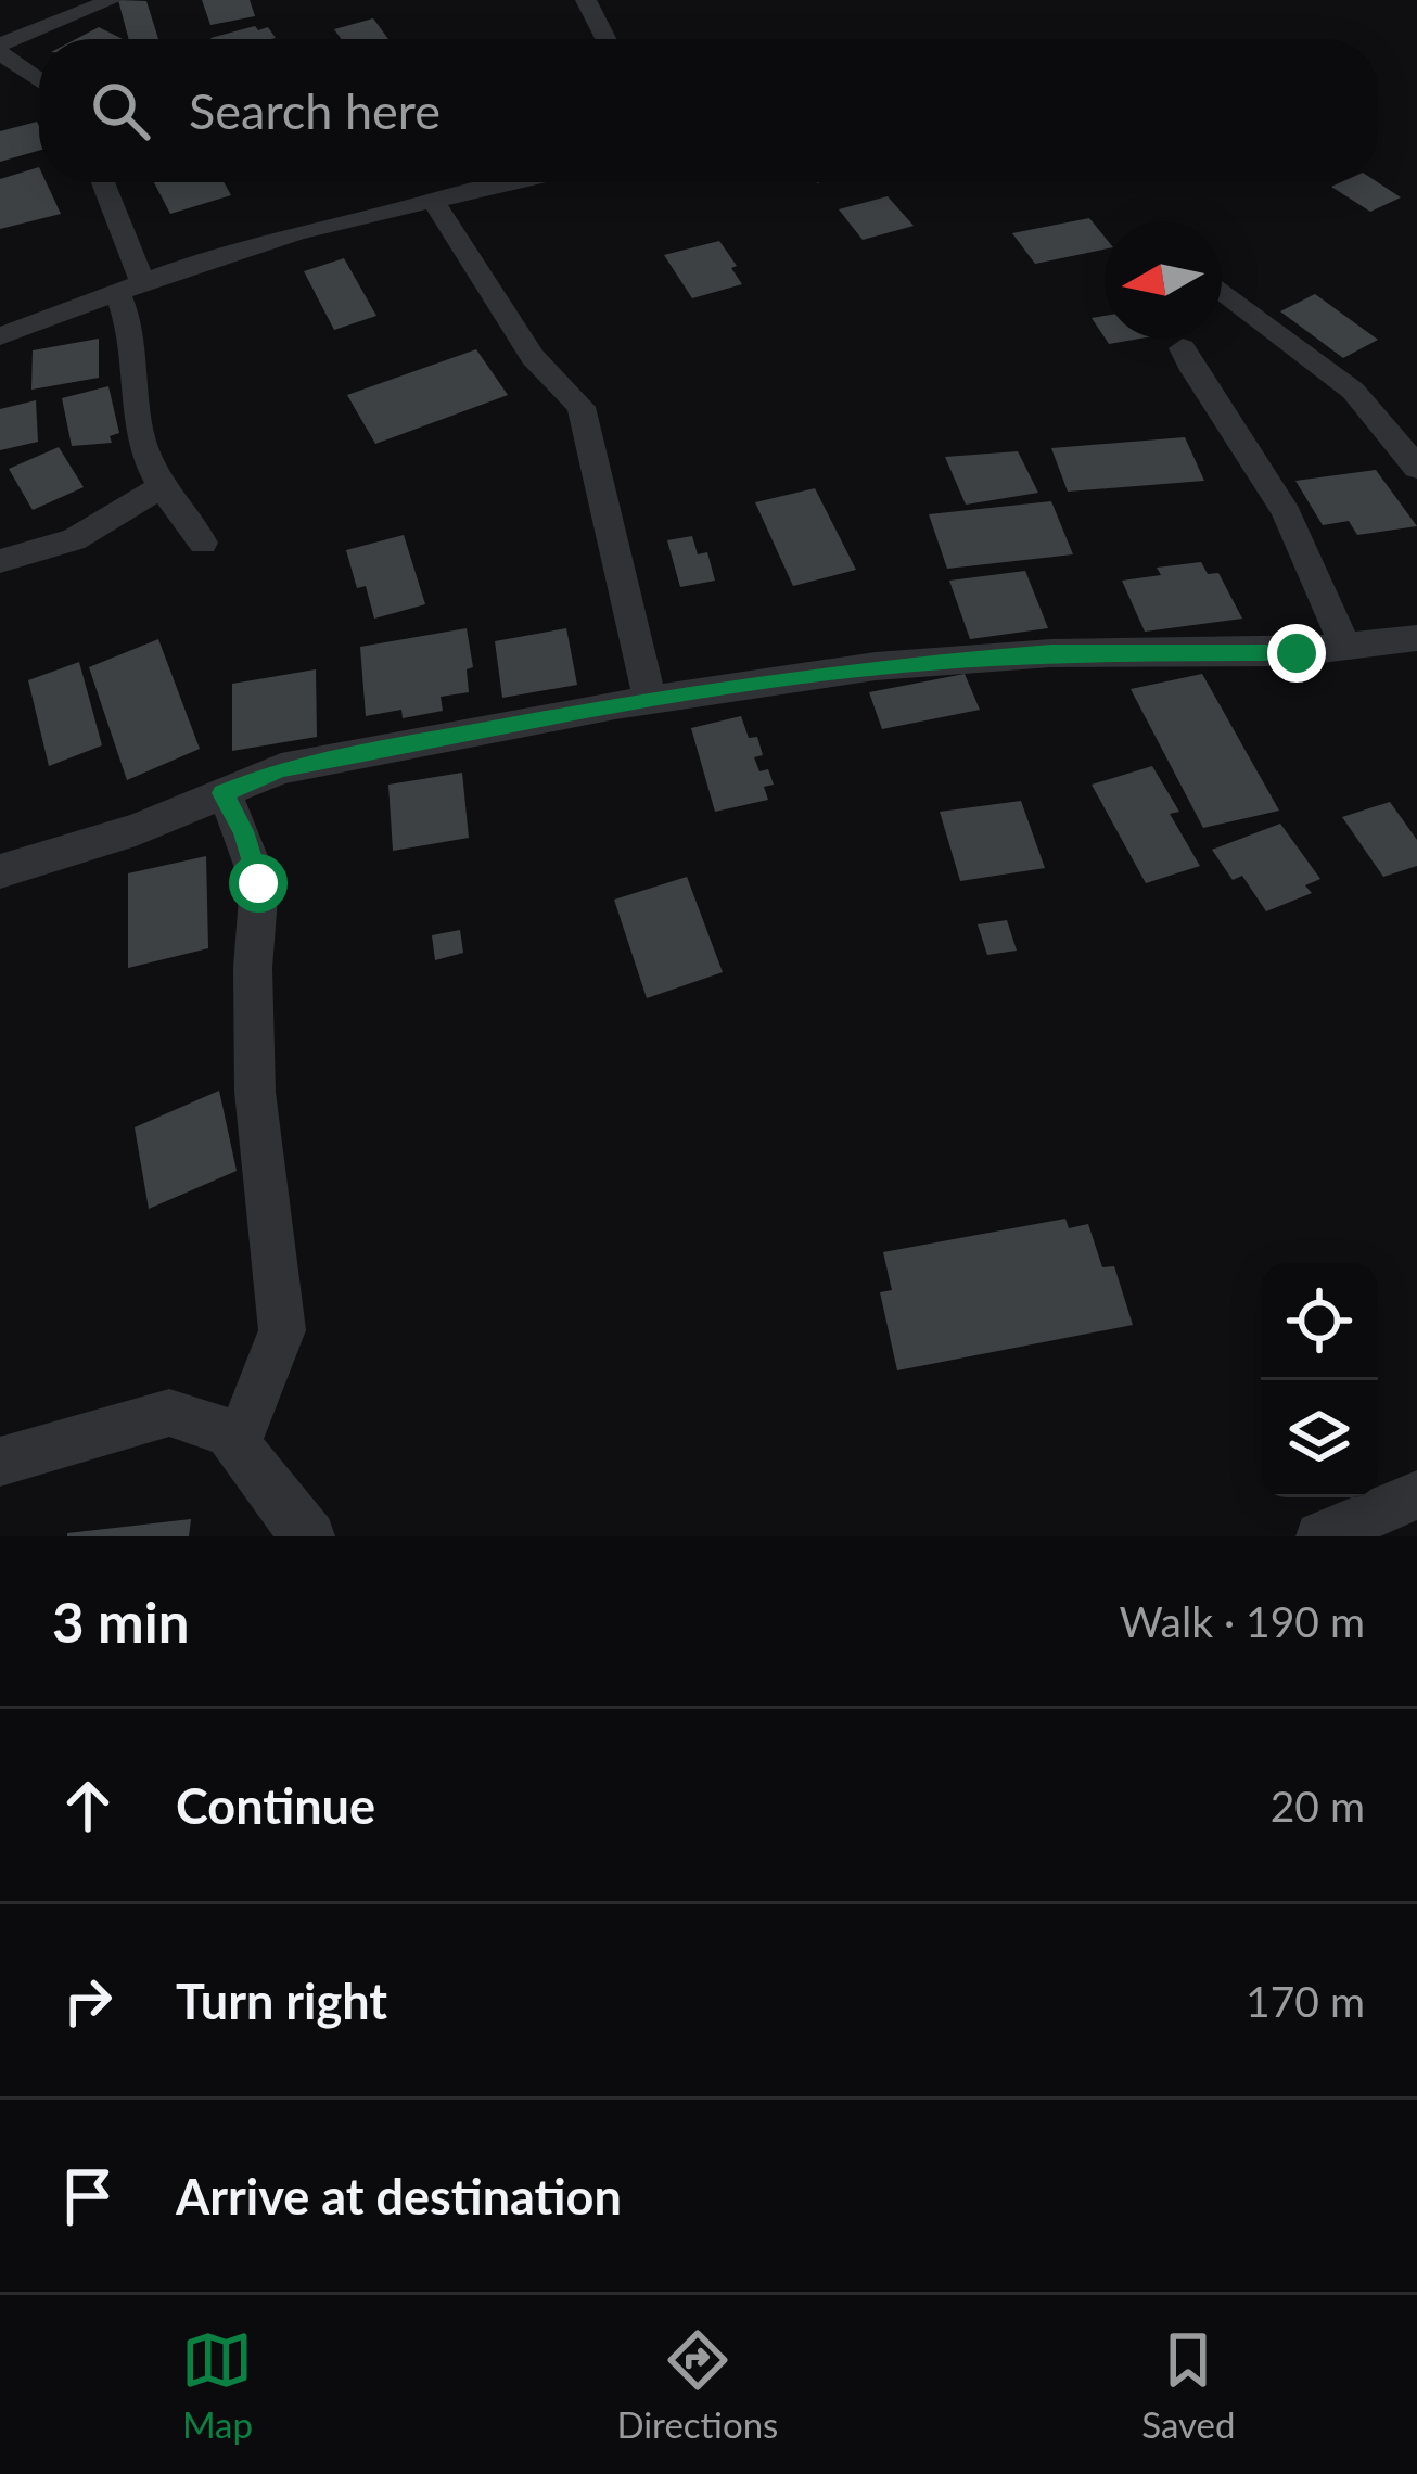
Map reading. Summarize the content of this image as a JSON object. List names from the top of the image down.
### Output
{
  "north": "left",
  "page": {
    "search": "Search here",
    "heading": ["3 min", "Walk · 190 m"],
    "list": [
      ["Continue", "20 m"],
      ["Turn right", "170 m"],
      "Arrive at destination"
    ],
    "nav": ["Map", "Directions", "Saved"]
  }
}
